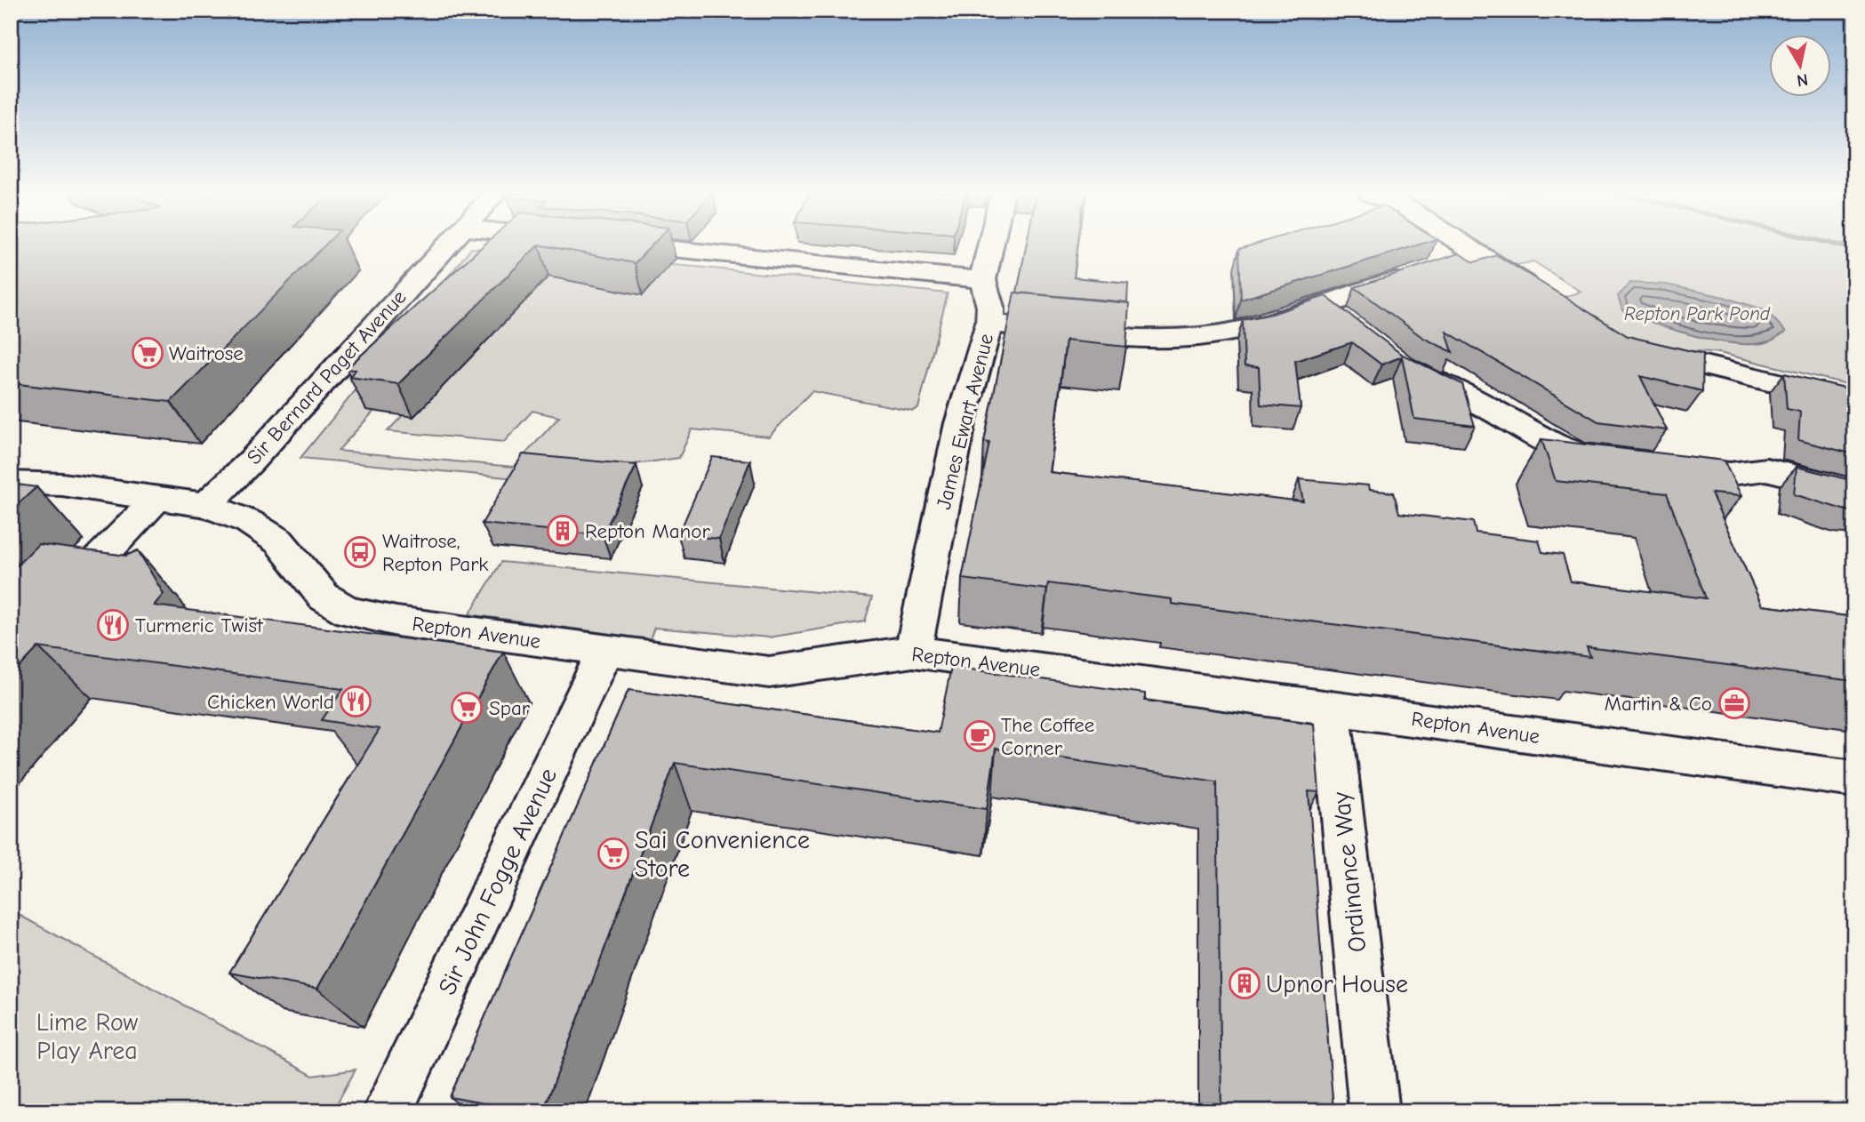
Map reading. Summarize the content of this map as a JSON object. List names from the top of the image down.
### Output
{
  "streets": {
    "street": [
      "Sir Bernard Paget Avenue",
      "James Ewart Avenue",
      "Repton Avenue",
      "Ordinance Way",
      "Sir John Fogge Avenue"
    ]
  },
  "crossings": [
    ["Sir Bernard Paget Avenue", "Repton Avenue"],
    ["James Ewart Avenue", "Repton Avenue"],
    ["Repton Avenue", "Ordinance Way"],
    ["Repton Avenue", "Sir John Fogge Avenue"]
  ],
  "water": ["Repton Park Pond"],
  "parks": ["Lime Row Play Area"],
  "places": {
    "supermarket": ["Waitrose", "Spar", "Sai Convenience Store"],
    "building": ["Repton Manor", "Upnor House"],
    "bus stop": ["Waitrose, Repton Park"],
    "restaurant": ["Turmeric Twist", "Chicken World"],
    "office": ["Martin & Co"],
    "cafe": ["The Coffee Corner"]
  },
  "north": "bottom"
}
